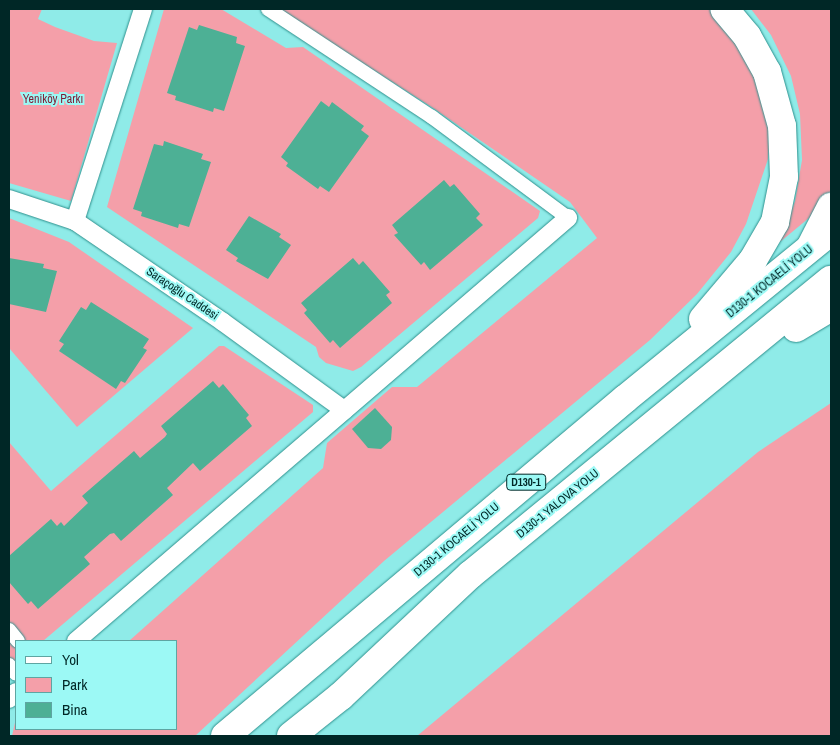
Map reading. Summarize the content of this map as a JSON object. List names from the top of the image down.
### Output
{
  "streets": {
    "highway": ["D130-1 KOCAELİ YOLU", "D130-1", "D130-1 YALOVA YOLU"],
    "street": ["Saraçoğlu Caddesi"]
  },
  "parks": ["Yeniköy Parkı"],
  "legend": ["Yol", "Park", "Bina"]
}
